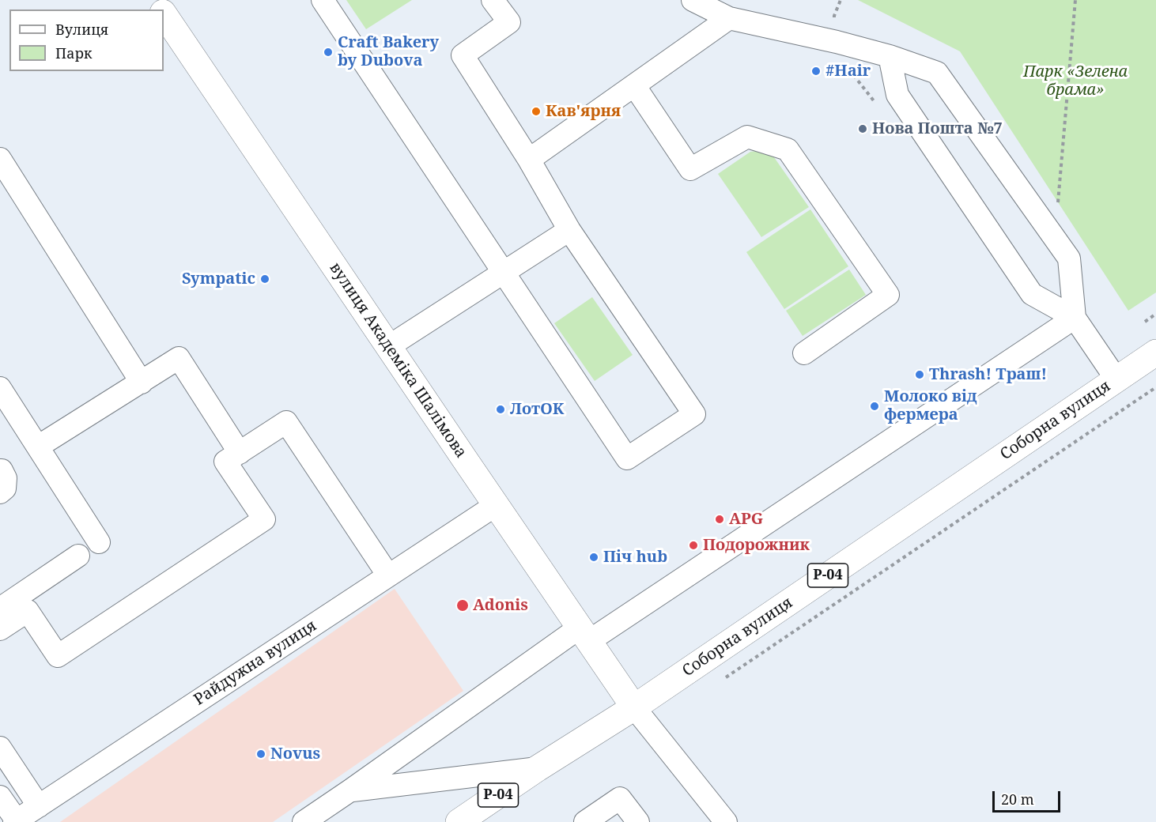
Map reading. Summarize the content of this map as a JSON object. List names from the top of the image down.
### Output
{
  "streets": {
    "main road": ["вулиця Академіка Шалімова", "Соборна вулиця", "Р-04"],
    "street": ["Райдужна вулиця"]
  },
  "crossings": [
    ["вулиця Академіка Шалімова", "Соборна вулиця"],
    ["вулиця Академіка Шалімова", "Райдужна вулиця"]
  ],
  "parks": ["Парк «Зелена брама»"],
  "places": [
    "Craft Bakery by Dubova",
    "#Hair",
    "Кав'ярня",
    "Нова Пошта №7",
    "Sympatic",
    "Thrash! Траш!",
    "Молоко від фермера",
    "ЛотОК",
    "APG",
    "Подорожник",
    "Піч hub",
    "Adonis",
    "Novus"
  ],
  "legend": ["Вулиця", "Парк"],
  "scale_bar": "20 m"
}
